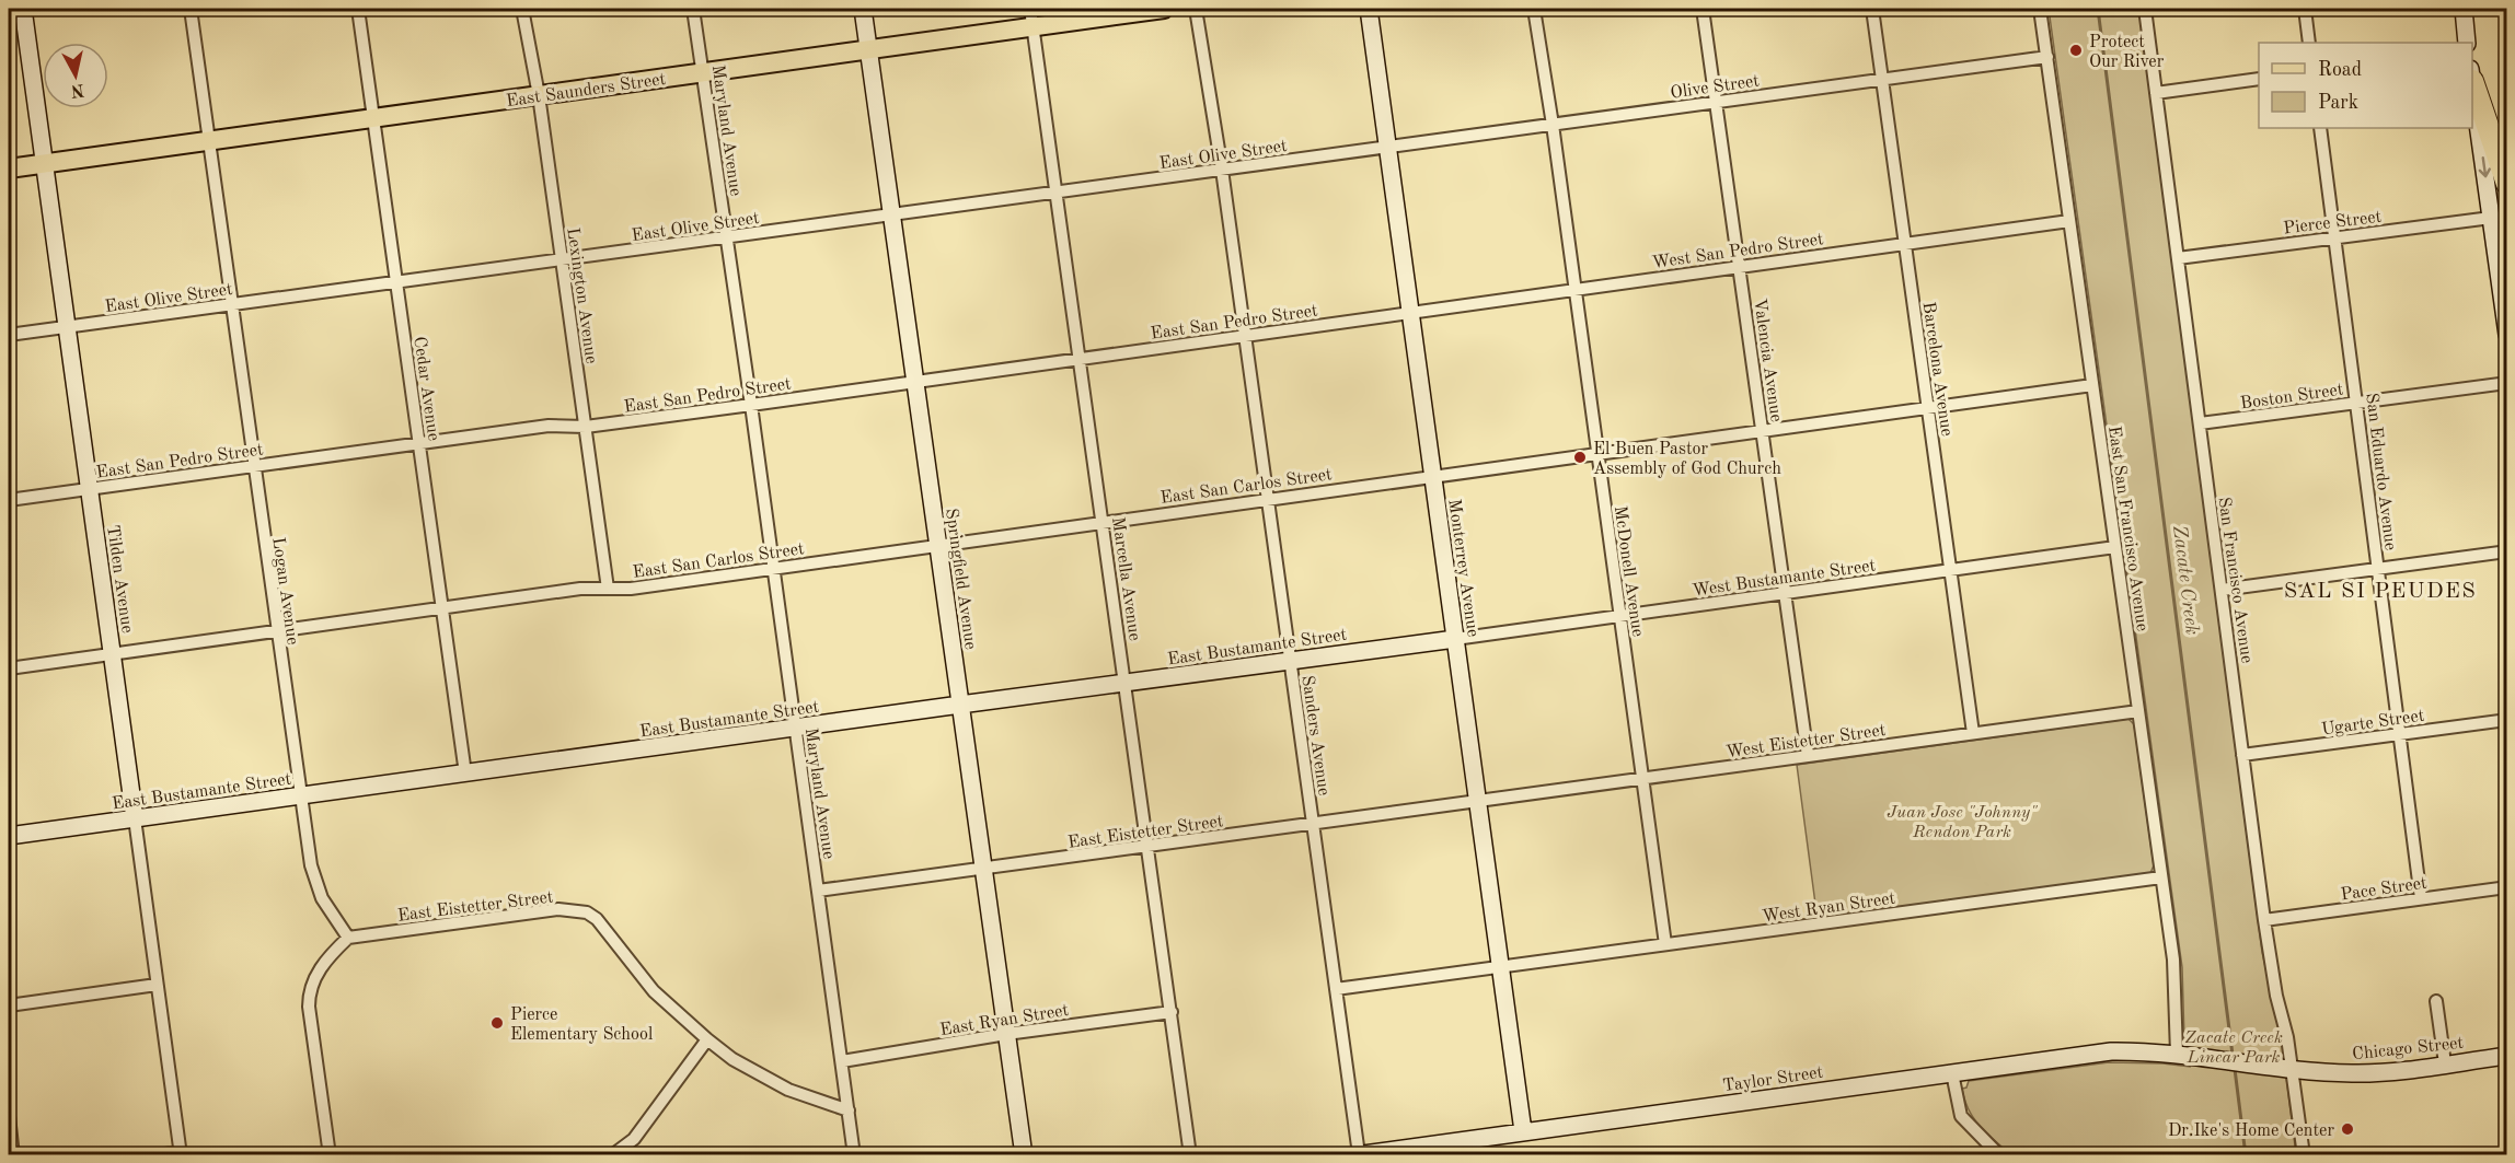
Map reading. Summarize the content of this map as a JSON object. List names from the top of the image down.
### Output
{
  "streets": {
    "main road": ["East Saunders Street"],
    "street": [
      "Olive Street",
      "Maryland Avenue",
      "East Olive Street",
      "Pierce Street",
      "West San Pedro Street",
      "Lexington Avenue",
      "East San Pedro Street",
      "Valencia Avenue",
      "Barcelona Avenue",
      "Cedar Avenue",
      "Boston Street",
      "San Eduardo Avenue",
      "East San Carlos Street",
      "East San Francisco Avenue",
      "Monterrey Avenue",
      "McDonell Avenue",
      "West Bustamante Street",
      "Tilden Avenue",
      "Springfield Avenue",
      "Marcella Avenue",
      "San Francisco Avenue",
      "Logan Avenue",
      "East Bustamante Street",
      "Ugarte Street",
      "Sanders Avenue",
      "West Eistetter Street",
      "East Eistetter Street",
      "Pace Street",
      "West Ryan Street",
      "East Ryan Street",
      "Chicago Street",
      "Taylor Street"
    ]
  },
  "crossings": [
    ["Olive Street", "East Olive Street"],
    ["Olive Street", "Valencia Avenue"],
    ["Olive Street", "Barcelona Avenue"],
    ["Olive Street", "East San Francisco Avenue"],
    ["Olive Street", "Monterrey Avenue"],
    ["Olive Street", "McDonell Avenue"],
    ["East Saunders Street", "Maryland Avenue"],
    ["East Saunders Street", "Lexington Avenue"],
    ["East Saunders Street", "Cedar Avenue"],
    ["East Saunders Street", "Tilden Avenue"],
    ["East Saunders Street", "Springfield Avenue"],
    ["East Saunders Street", "Marcella Avenue"],
    ["East Saunders Street", "Logan Avenue"],
    ["Maryland Avenue", "East Olive Street"],
    ["Maryland Avenue", "East San Pedro Street"],
    ["Maryland Avenue", "East San Carlos Street"],
    ["Maryland Avenue", "East Bustamante Street"],
    ["Maryland Avenue", "East Eistetter Street"],
    ["Maryland Avenue", "East Ryan Street"],
    ["East Olive Street", "Lexington Avenue"],
    ["East Olive Street", "Cedar Avenue"],
    ["East Olive Street", "Monterrey Avenue"],
    ["East Olive Street", "Tilden Avenue"],
    ["East Olive Street", "Springfield Avenue"],
    ["East Olive Street", "Marcella Avenue"],
    ["East Olive Street", "Logan Avenue"],
    ["East Olive Street", "Sanders Avenue"],
    ["Pierce Street", "San Eduardo Avenue"],
    ["Pierce Street", "San Francisco Avenue"],
    ["West San Pedro Street", "East San Pedro Street"],
    ["West San Pedro Street", "Valencia Avenue"],
    ["West San Pedro Street", "Barcelona Avenue"],
    ["West San Pedro Street", "East San Francisco Avenue"],
    ["West San Pedro Street", "Monterrey Avenue"],
    ["West San Pedro Street", "McDonell Avenue"],
    ["Lexington Avenue", "East San Pedro Street"],
    ["Lexington Avenue", "East San Carlos Street"],
    ["East San Pedro Street", "Cedar Avenue"],
    ["East San Pedro Street", "Monterrey Avenue"],
    ["East San Pedro Street", "Tilden Avenue"],
    ["East San Pedro Street", "Springfield Avenue"],
    ["East San Pedro Street", "Marcella Avenue"],
    ["East San Pedro Street", "Logan Avenue"],
    ["East San Pedro Street", "Sanders Avenue"],
    ["Valencia Avenue", "East San Carlos Street"],
    ["Valencia Avenue", "West Bustamante Street"],
    ["Valencia Avenue", "West Eistetter Street"],
    ["Barcelona Avenue", "East San Carlos Street"],
    ["Barcelona Avenue", "West Bustamante Street"],
    ["Barcelona Avenue", "West Eistetter Street"],
    ["Cedar Avenue", "East San Carlos Street"],
    ["Cedar Avenue", "East Bustamante Street"],
    ["Boston Street", "San Eduardo Avenue"],
    ["Boston Street", "San Francisco Avenue"],
    ["San Eduardo Avenue", "Ugarte Street"],
    ["San Eduardo Avenue", "Pace Street"],
    ["East San Carlos Street", "East San Francisco Avenue"],
    ["East San Carlos Street", "Monterrey Avenue"],
    ["East San Carlos Street", "McDonell Avenue"],
    ["East San Carlos Street", "Tilden Avenue"],
    ["East San Carlos Street", "Springfield Avenue"],
    ["East San Carlos Street", "Marcella Avenue"],
    ["East San Carlos Street", "Logan Avenue"],
    ["East San Carlos Street", "Sanders Avenue"],
    ["East San Francisco Avenue", "West Bustamante Street"],
    ["East San Francisco Avenue", "West Eistetter Street"],
    ["East San Francisco Avenue", "West Ryan Street"],
    ["East San Francisco Avenue", "Taylor Street"],
    ["Monterrey Avenue", "West Bustamante Street"],
    ["Monterrey Avenue", "East Bustamante Street"],
    ["Monterrey Avenue", "West Eistetter Street"],
    ["Monterrey Avenue", "East Eistetter Street"],
    ["Monterrey Avenue", "West Ryan Street"],
    ["Monterrey Avenue", "Taylor Street"],
    ["McDonell Avenue", "West Bustamante Street"],
    ["McDonell Avenue", "West Eistetter Street"],
    ["McDonell Avenue", "West Ryan Street"],
    ["West Bustamante Street", "East Bustamante Street"],
    ["Tilden Avenue", "East Bustamante Street"],
    ["Springfield Avenue", "East Bustamante Street"],
    ["Springfield Avenue", "East Eistetter Street"],
    ["Springfield Avenue", "East Ryan Street"],
    ["Marcella Avenue", "East Bustamante Street"],
    ["Marcella Avenue", "East Eistetter Street"],
    ["Marcella Avenue", "East Ryan Street"],
    ["San Francisco Avenue", "Ugarte Street"],
    ["San Francisco Avenue", "Pace Street"],
    ["San Francisco Avenue", "Chicago Street"],
    ["Logan Avenue", "East Bustamante Street"],
    ["Logan Avenue", "East Eistetter Street"],
    ["East Bustamante Street", "Sanders Avenue"],
    ["Sanders Avenue", "East Eistetter Street"],
    ["Sanders Avenue", "Taylor Street"],
    ["West Eistetter Street", "East Eistetter Street"],
    ["Chicago Street", "Taylor Street"]
  ],
  "districts": ["SAL SI PEUDES"],
  "water": ["Zacate Creek"],
  "parks": ["Juan Jose \"Johnny\" Rendon Park", "Zacate Creek Linear Park"],
  "places": [
    "Protect Our River",
    "El Buen Pastor Assembly of God Church",
    "Pierce Elementary School",
    "Dr.Ike's Home Center"
  ],
  "legend": ["Road", "Park"],
  "north": "bottom"
}
